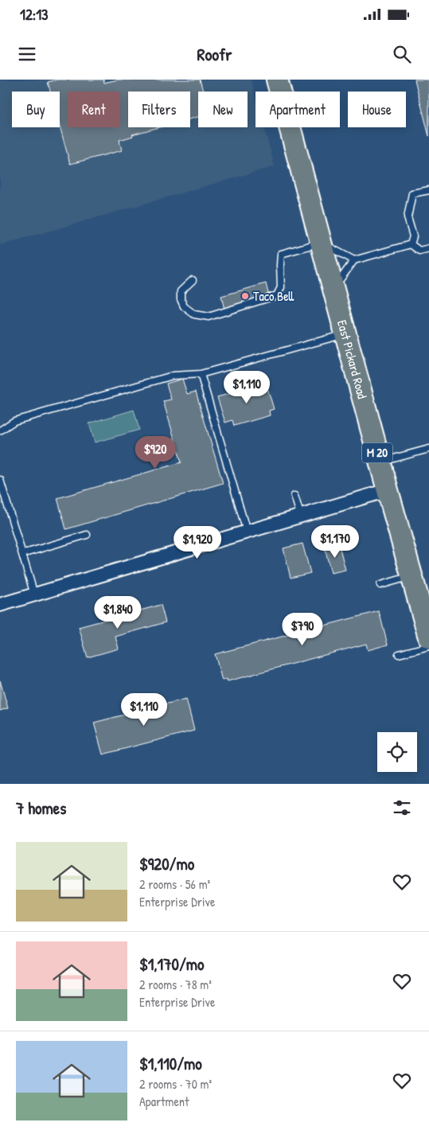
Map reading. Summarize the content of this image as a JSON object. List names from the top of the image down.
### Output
{
  "streets": {
    "highway": ["East Pickard Road", "M 20"]
  },
  "places": ["Taco Bell"],
  "page": {
    "status": "12:13",
    "header": "Roofr",
    "chip": [
      "Buy",
      "Rent",
      "Filters",
      "New",
      "Apartment",
      "House"
    ],
    "price": [
      "$1,110",
      "$920",
      "$1,170",
      "$1,920",
      "$1,840",
      "$790",
      "$1,110"
    ],
    "heading": "7 homes",
    "list": [
      {
        "name": "$920/mo",
        "note": "2 rooms · 56 m² · Enterprise Drive"
      },
      {
        "name": "$1,170/mo",
        "note": "2 rooms · 78 m² · Enterprise Drive"
      },
      {
        "name": "$1,110/mo",
        "note": "2 rooms · 70 m² · Apartment"
      }
    ]
  }
}
